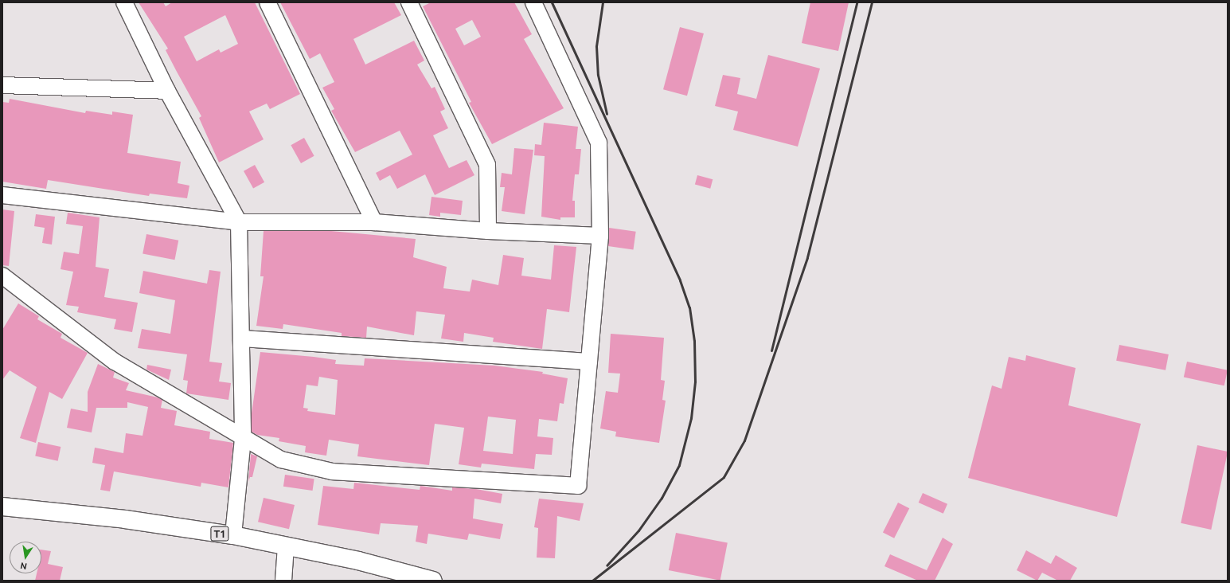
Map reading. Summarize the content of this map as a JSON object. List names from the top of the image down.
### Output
{
  "streets": {
    "highway": ["T1"]
  },
  "north": "bottom"
}
